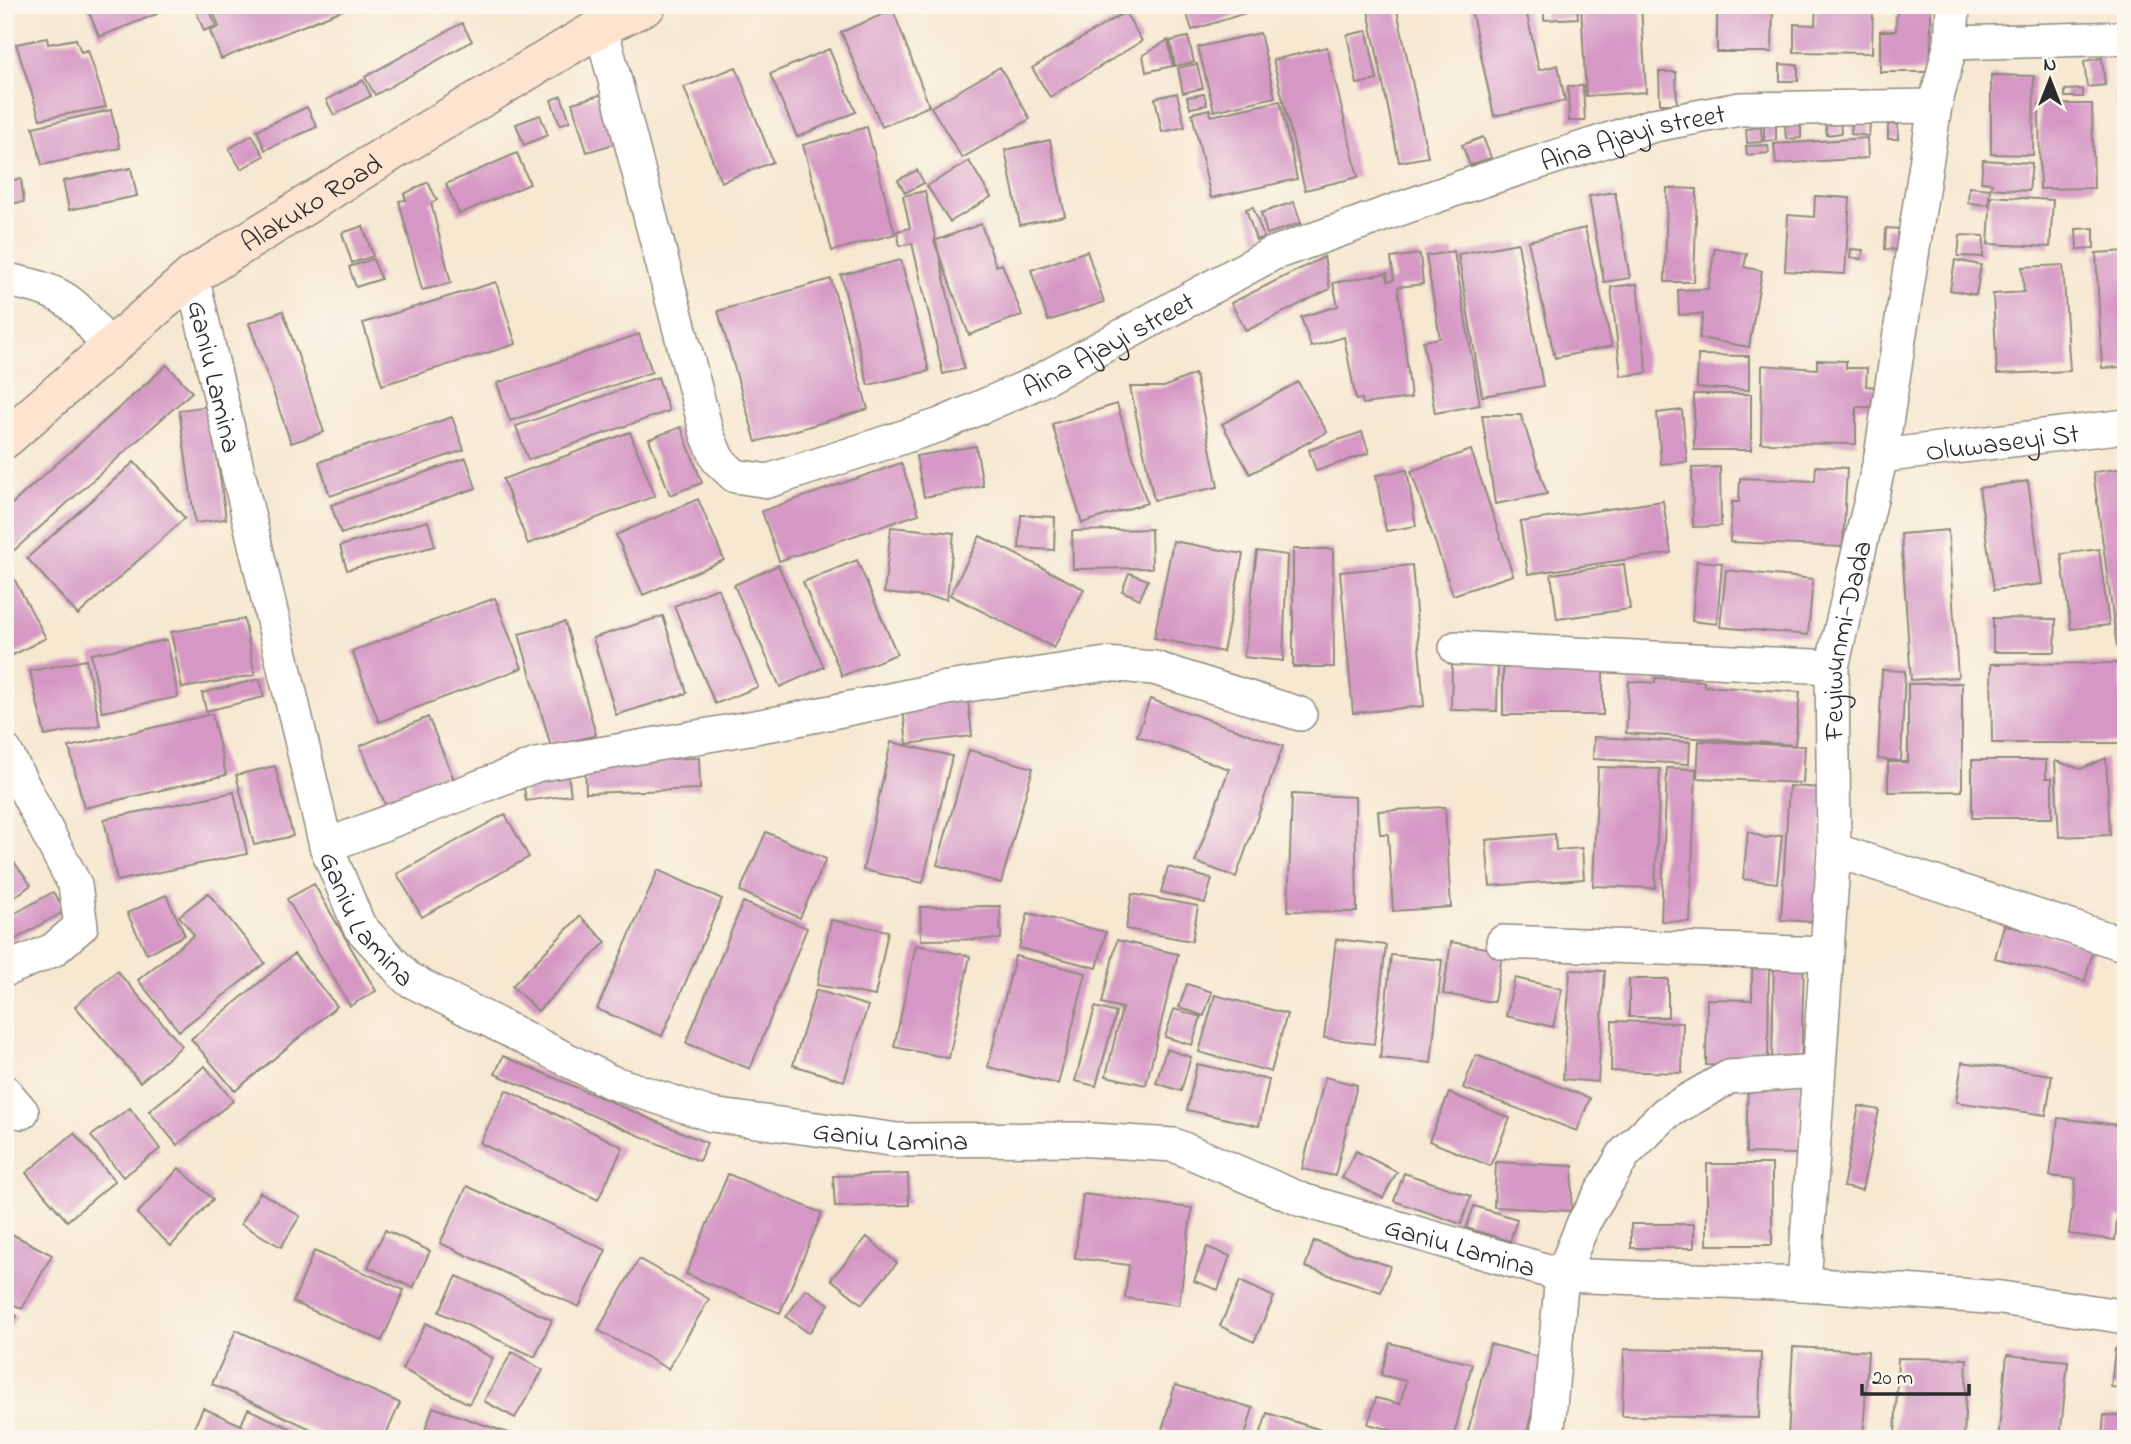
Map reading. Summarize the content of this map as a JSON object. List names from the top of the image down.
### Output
{
  "streets": {
    "main road": ["Alakuko Road"],
    "street": [
      "Aina Ajayi street",
      "Ganiu Lamina",
      "Oluwaseyi St",
      "Feyiwunmi-Dada"
    ]
  },
  "crossings": [
    ["Aina Ajayi street", "Alakuko Road"],
    ["Aina Ajayi street", "Feyiwunmi-Dada"],
    ["Alakuko Road", "Ganiu Lamina"],
    ["Ganiu Lamina", "Feyiwunmi-Dada"],
    ["Oluwaseyi St", "Feyiwunmi-Dada"]
  ],
  "scale_bar": "20 m",
  "north": "top"
}
